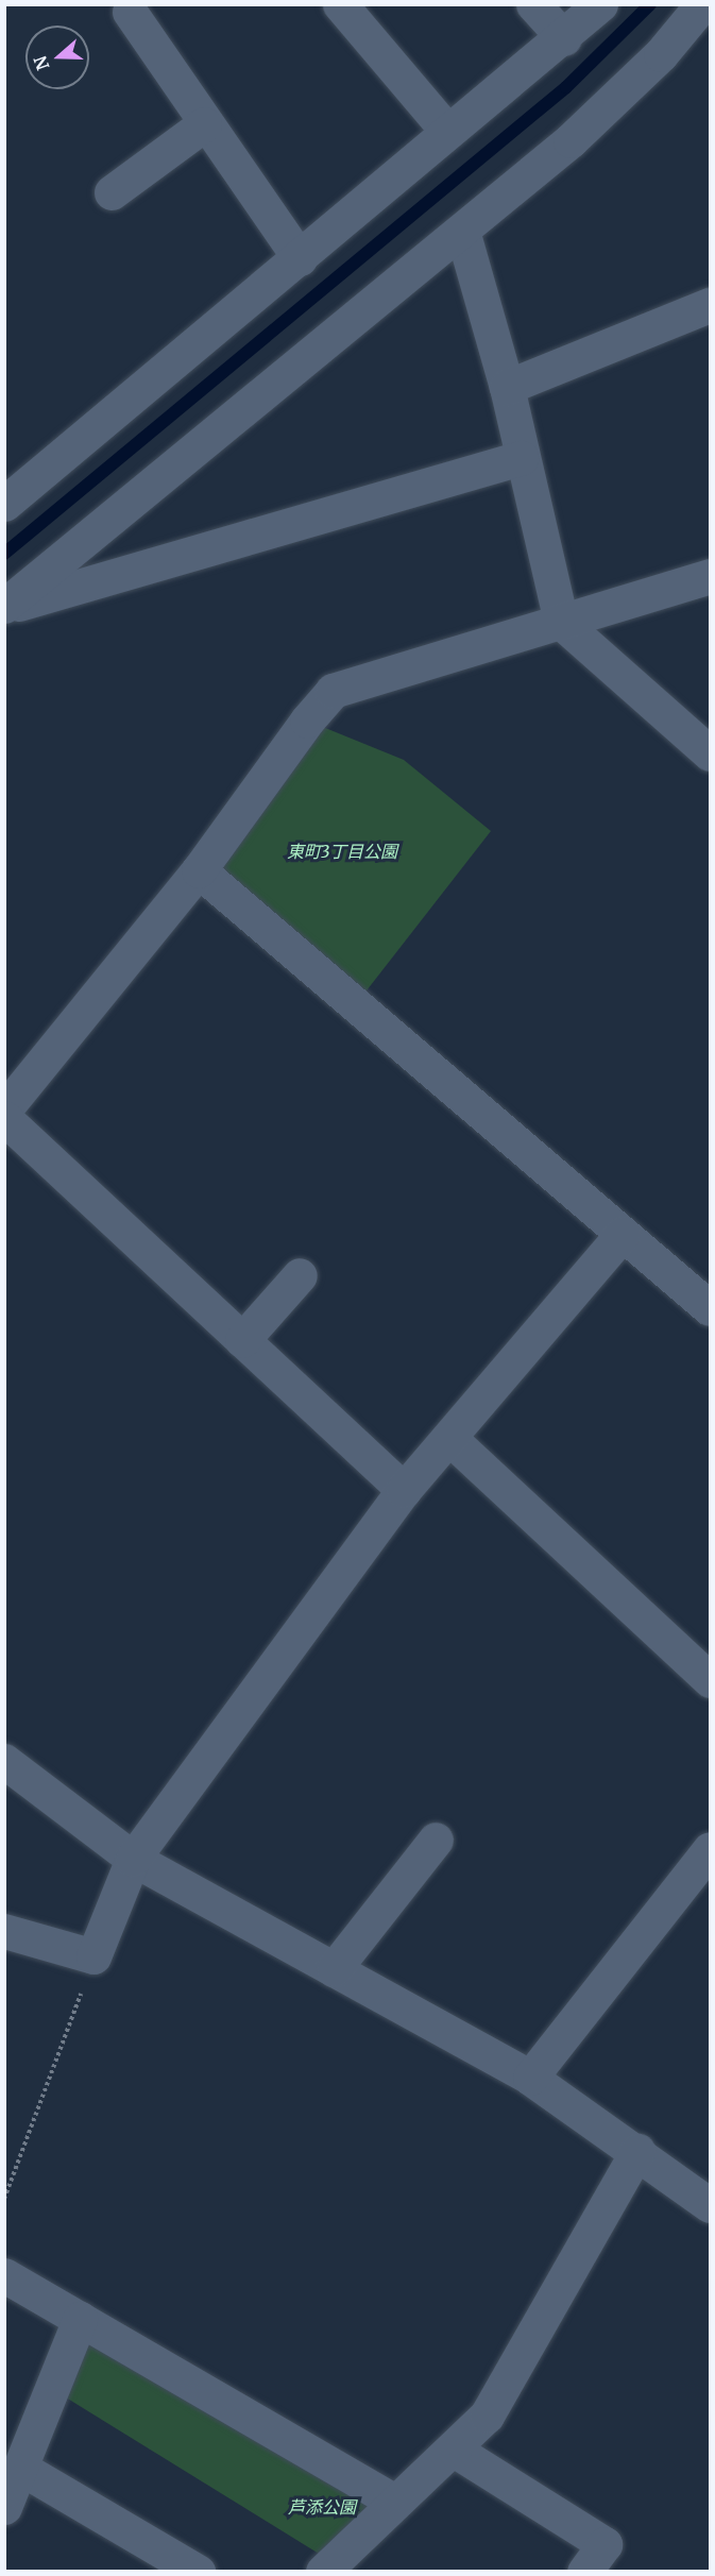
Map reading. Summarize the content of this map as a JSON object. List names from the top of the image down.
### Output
{
  "parks": ["東町3丁目公園", "芦添公園"],
  "north": "left"
}
